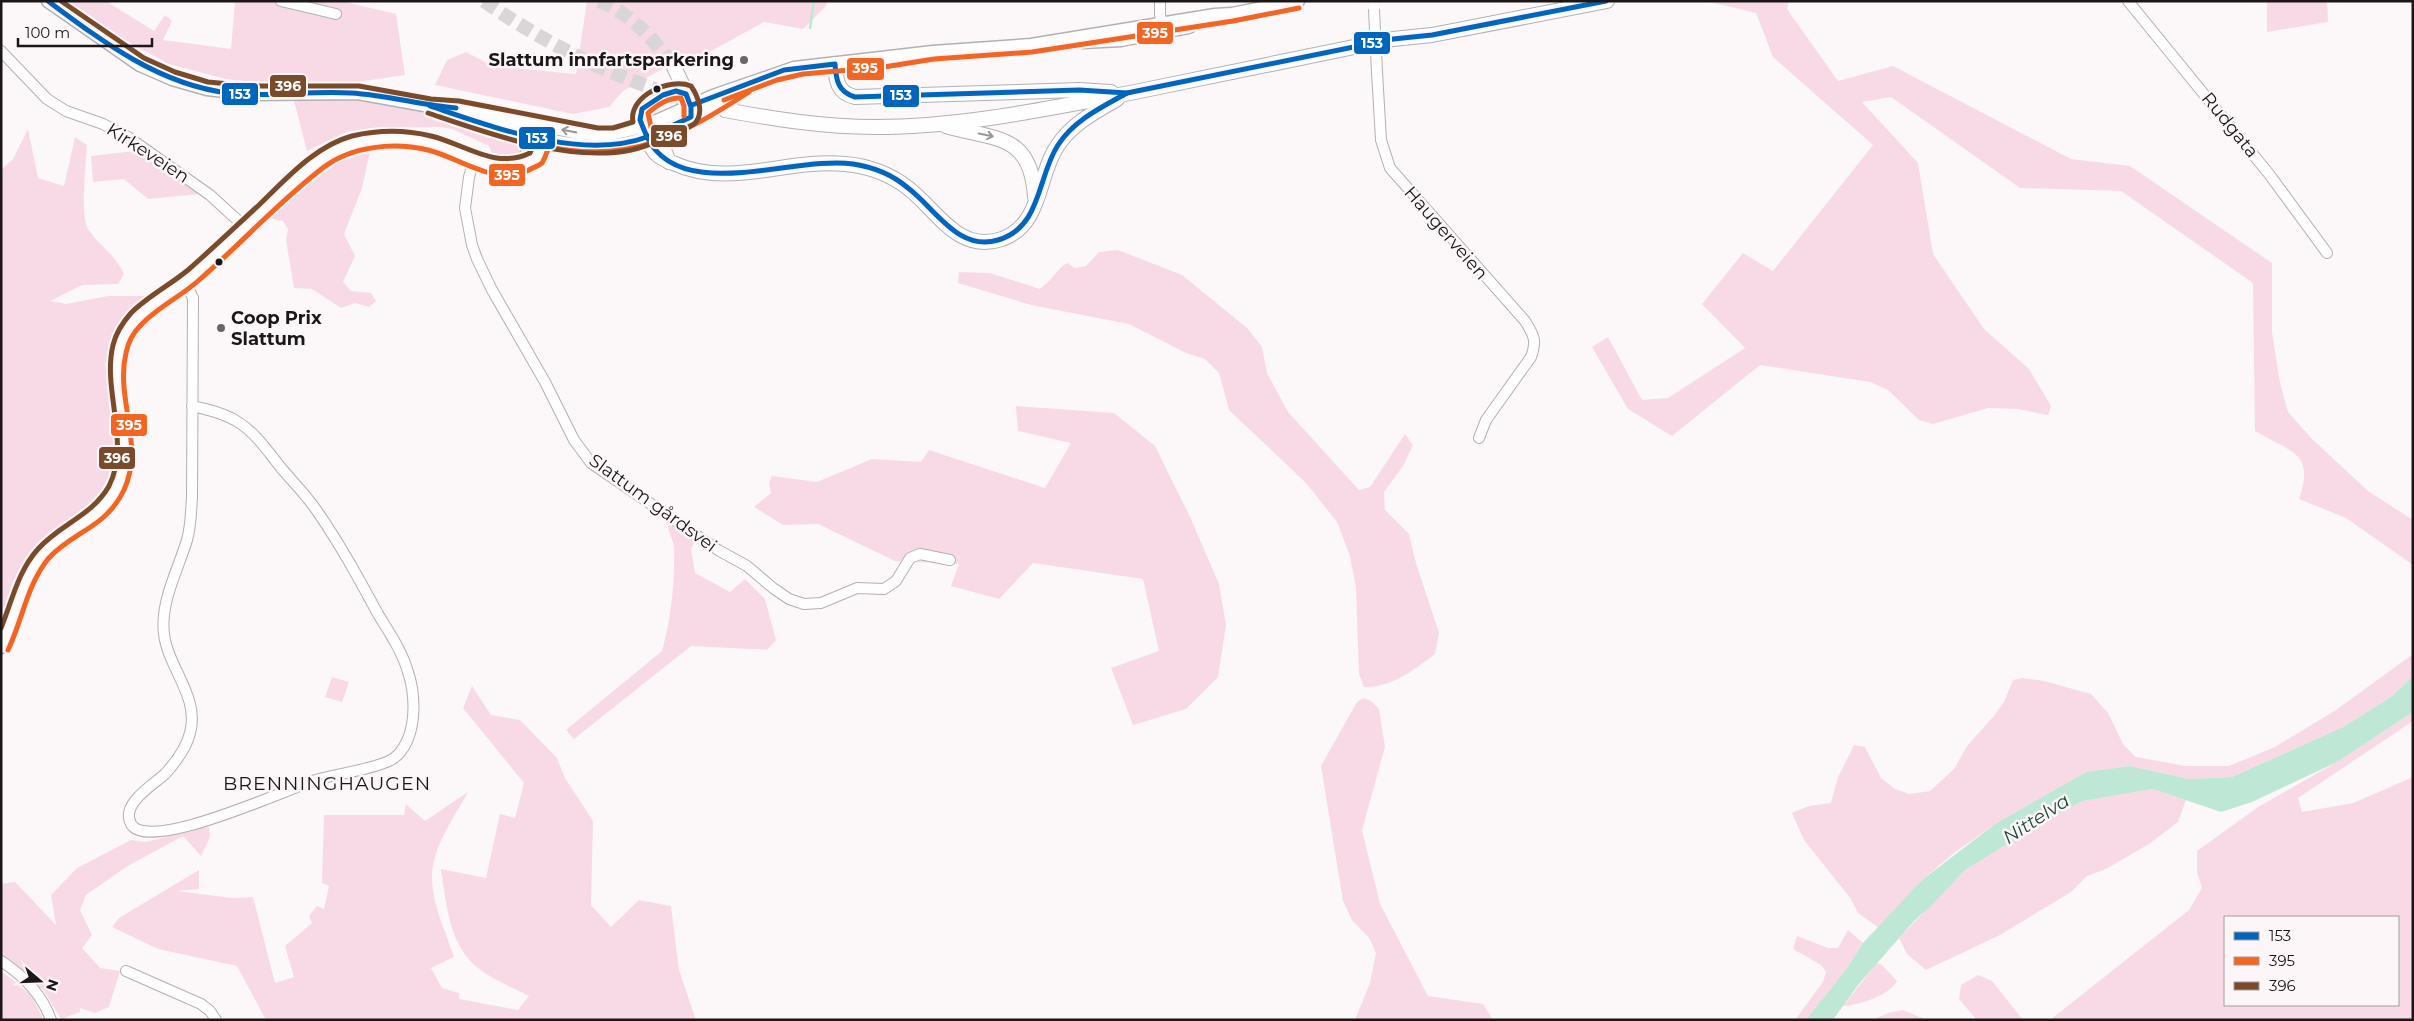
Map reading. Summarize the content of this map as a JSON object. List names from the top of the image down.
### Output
{
  "streets": {
    "street": [
      "Rudgata",
      "Kirkeveien",
      "Haugerveien",
      "Slattum gårdsvei"
    ]
  },
  "districts": ["BRENNINGHAUGEN"],
  "water": ["Nittelva"],
  "places": ["Slattum innfartsparkering", "Coop Prix Slattum"],
  "lines": ["transit line 153", "transit line 396", "transit line 395"],
  "legend": ["153", "395", "396"],
  "scale_bar": "100 m",
  "north": "right"
}
